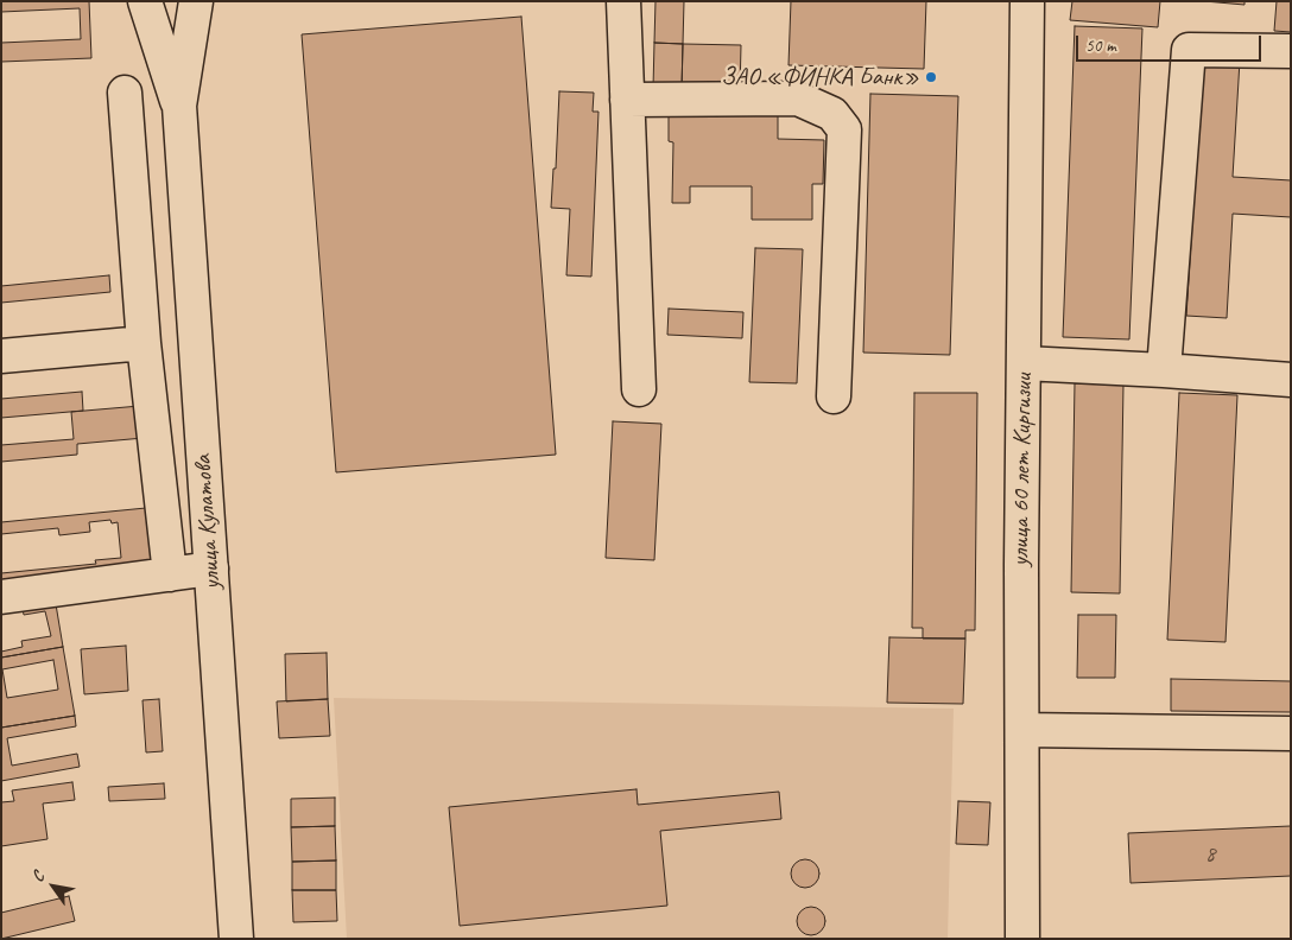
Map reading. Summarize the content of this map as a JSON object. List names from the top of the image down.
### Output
{
  "streets": {
    "main road": ["улица 60 лет Киргизии", "улица Кулатова"]
  },
  "places": ["ЗАО «ФИНКА Банк»"],
  "house_numbers": ["8"],
  "scale_bar": "50 m",
  "north": "top left"
}
